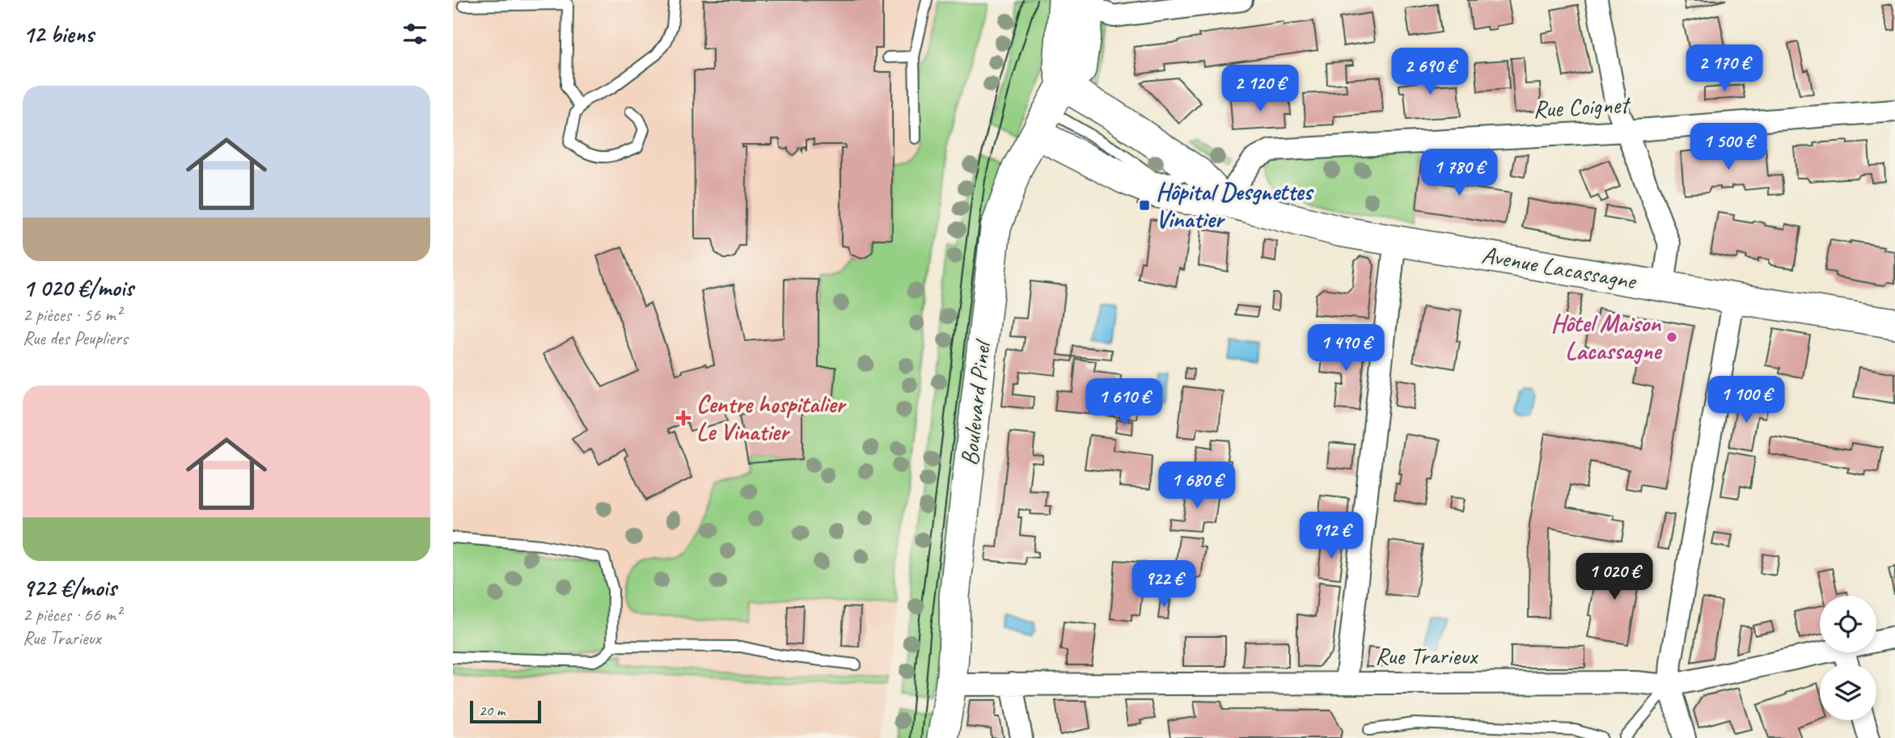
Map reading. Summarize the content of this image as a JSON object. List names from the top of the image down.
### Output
{
  "streets": {
    "main road": ["Avenue Lacassagne", "Boulevard Pinel"],
    "street": ["Rue Coignet", "Rue Trarieux"]
  },
  "crossings": [
    ["Rue Coignet", "Avenue Lacassagne"],
    ["Avenue Lacassagne", "Boulevard Pinel"],
    ["Boulevard Pinel", "Rue Trarieux"]
  ],
  "places": {
    "transit": ["Hôpital Desgnettes Vinatier"],
    "other": ["Hôtel Maison Lacassagne"],
    "health": ["Centre hospitalier Le Vinatier"]
  },
  "scale_bar": "20 m",
  "page": {
    "heading": "12 biens",
    "price": [
      "2 170 €",
      "2 690 €",
      "2 120 €",
      "1 500 €",
      "1 780 €",
      "1 490 €",
      "1 100 €",
      "1 610 €",
      "1 680 €",
      "912 €",
      "1 020 €",
      "922 €"
    ],
    "list": [
      {
        "name": "1 020 €/mois",
        "note": "2 pièces · 56 m² · Rue des Peupliers"
      },
      {
        "name": "922 €/mois",
        "note": "2 pièces · 66 m² · Rue Trarieux"
      }
    ],
    "scale": "20 m"
  }
}
